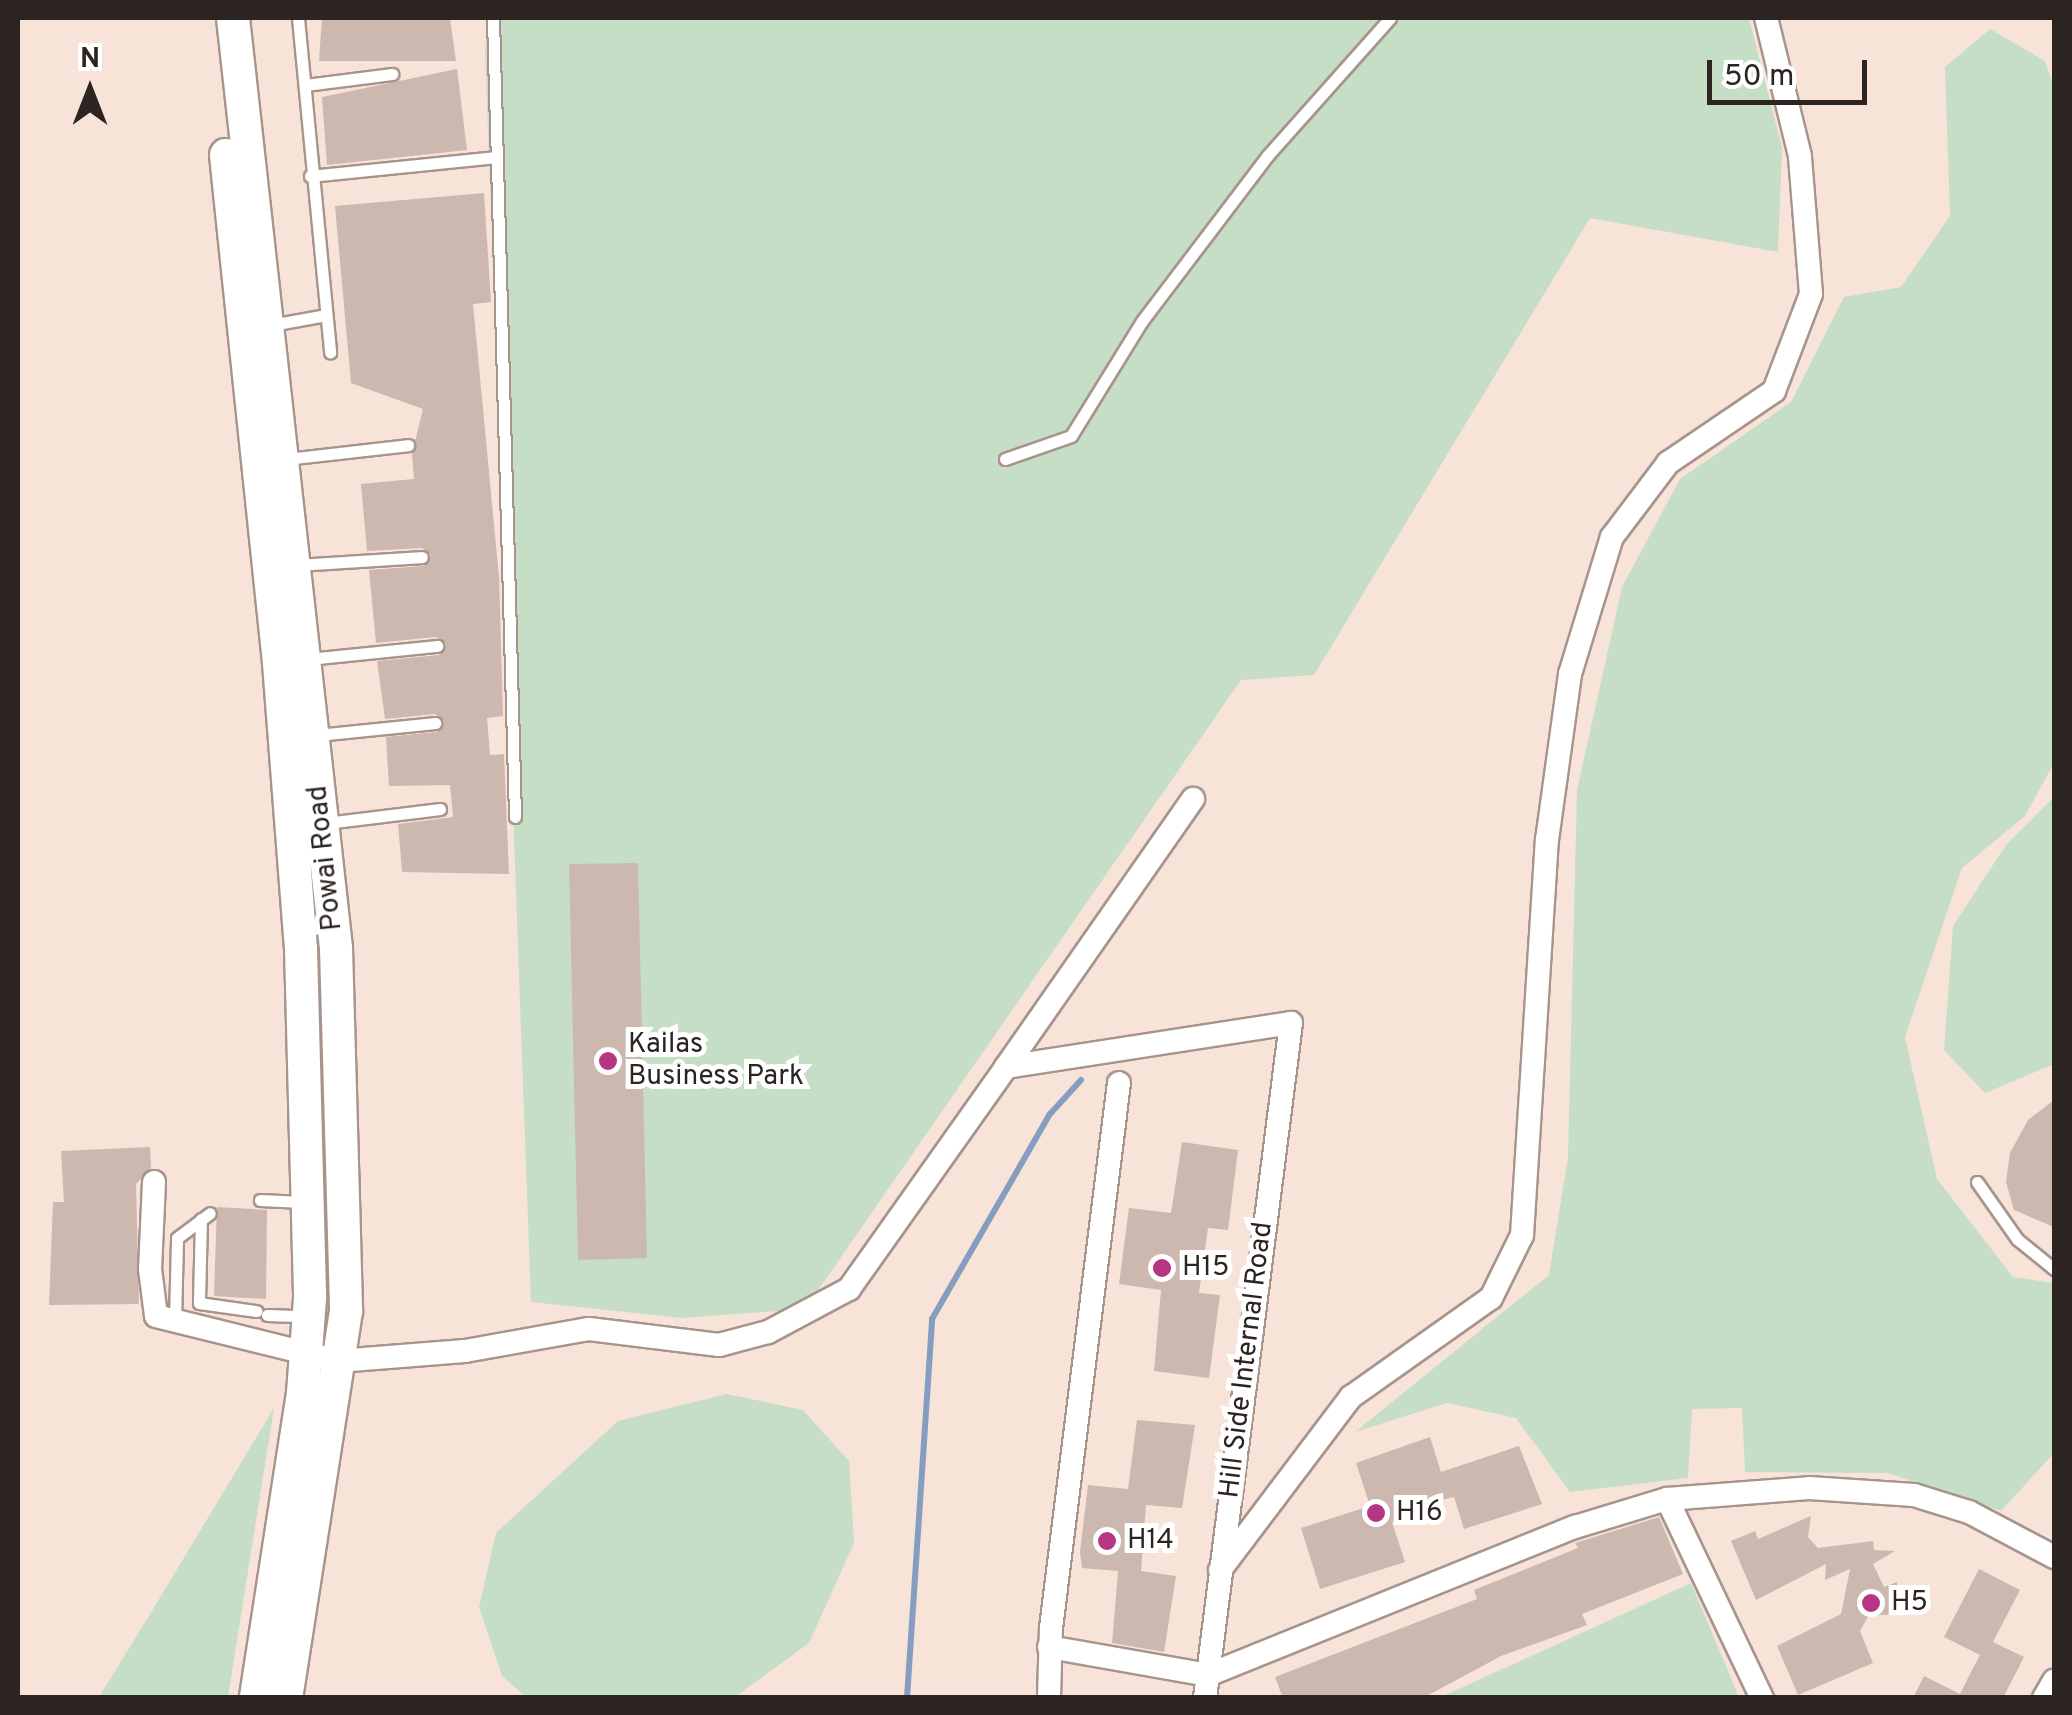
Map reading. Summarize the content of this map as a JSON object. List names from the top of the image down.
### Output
{
  "streets": {
    "main road": ["Powai Road"],
    "street": ["Hill Side Internal Road"]
  },
  "places": [
    "Kailas Business Park",
    "H15",
    "H16",
    "H14",
    "H5"
  ],
  "scale_bar": "50 m",
  "north": "top"
}
